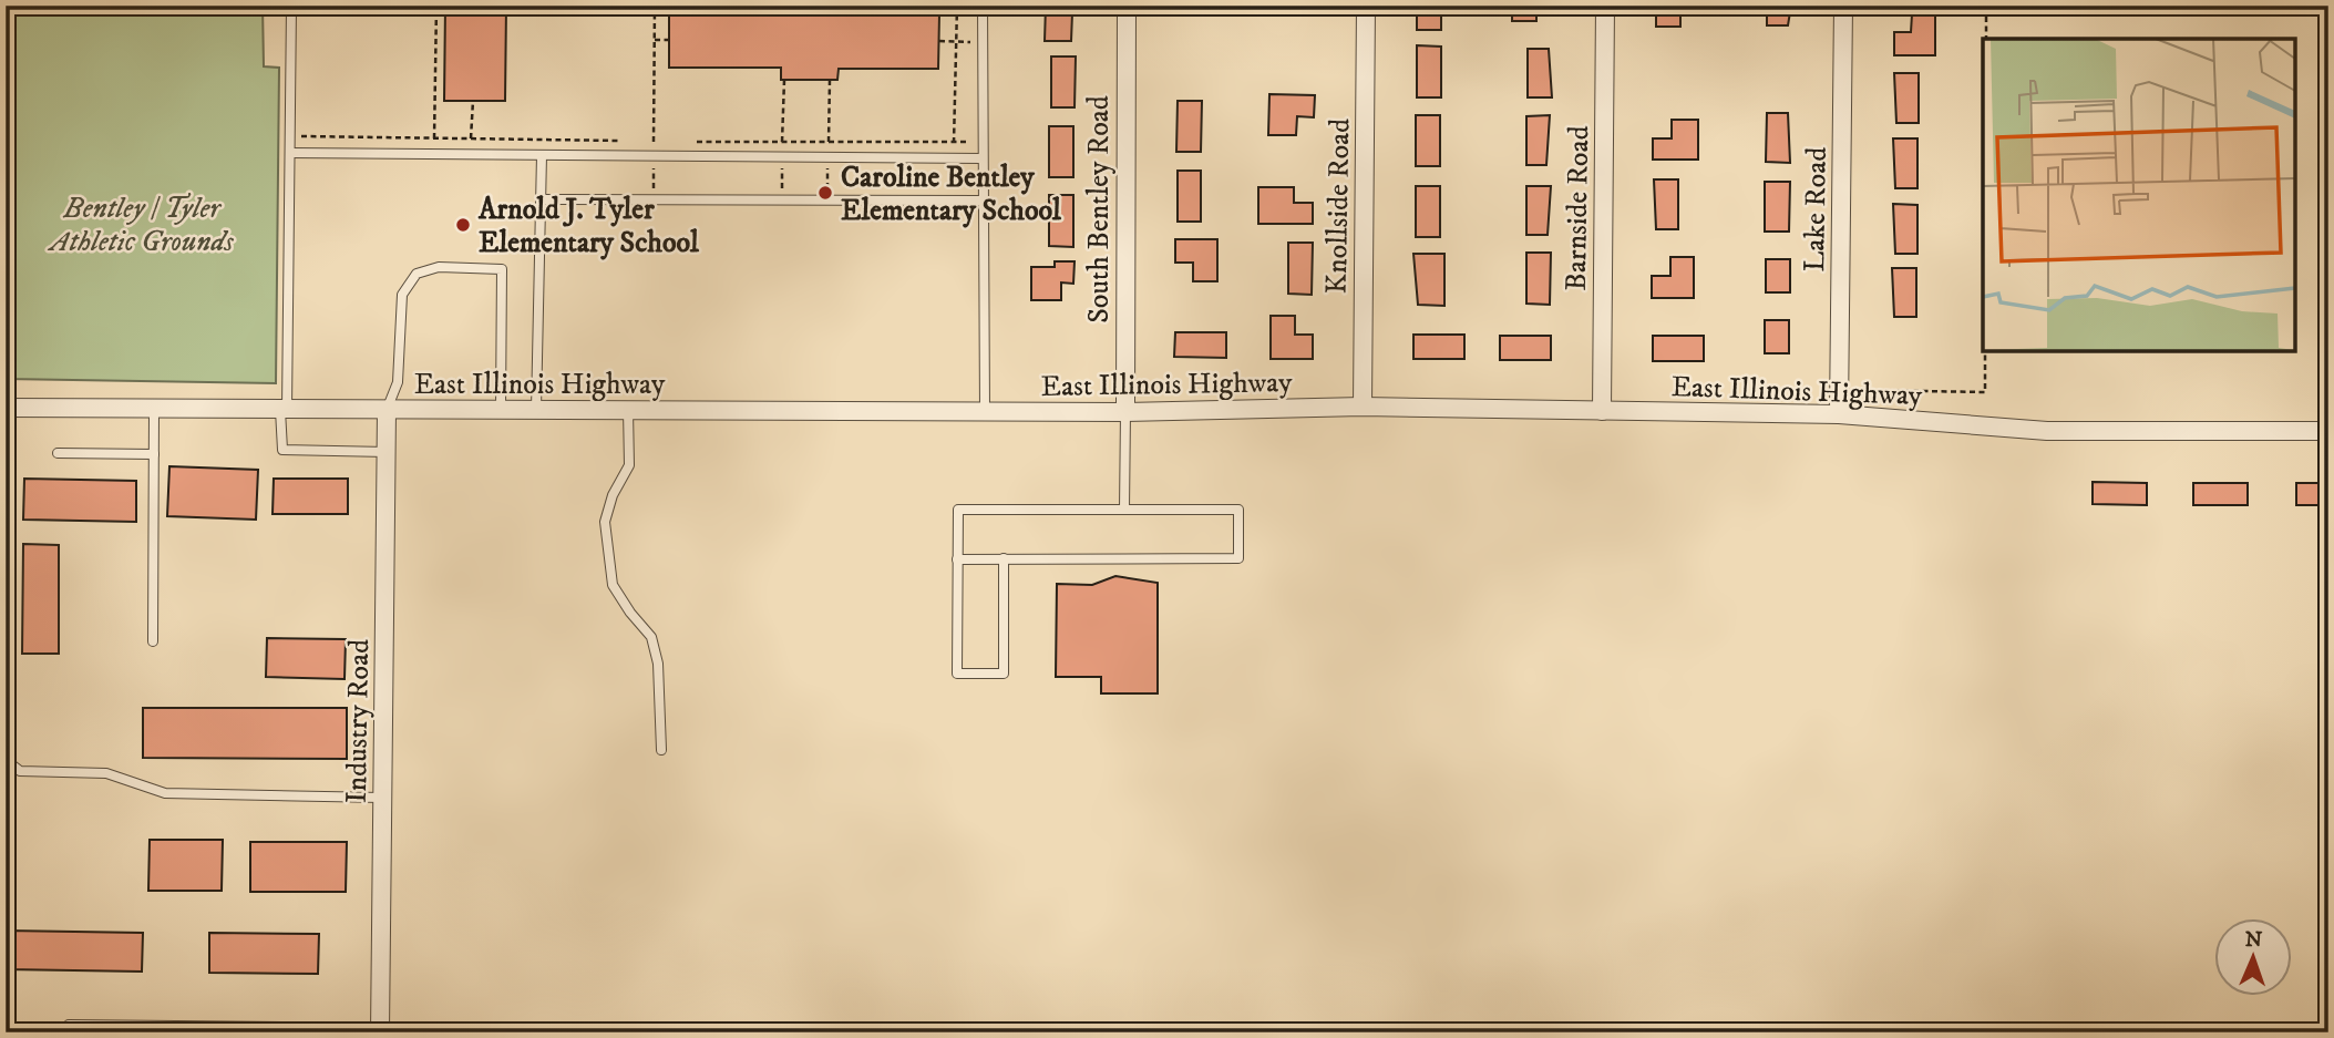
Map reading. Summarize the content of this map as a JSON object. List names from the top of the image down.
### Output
{
  "streets": {
    "street": [
      "Knollside Road",
      "Barnside Road",
      "South Bentley Road",
      "Lake Road",
      "East Illinois Highway",
      "Industry Road"
    ]
  },
  "crossings": [
    ["Knollside Road", "East Illinois Highway"],
    ["Barnside Road", "East Illinois Highway"],
    ["South Bentley Road", "East Illinois Highway"],
    ["Lake Road", "East Illinois Highway"],
    ["East Illinois Highway", "Industry Road"]
  ],
  "parks": ["Bentley / Tyler Athletic Grounds"],
  "places": ["Caroline Bentley Elementary School", "Arnold J. Tyler Elementary School"],
  "north": "top"
}
